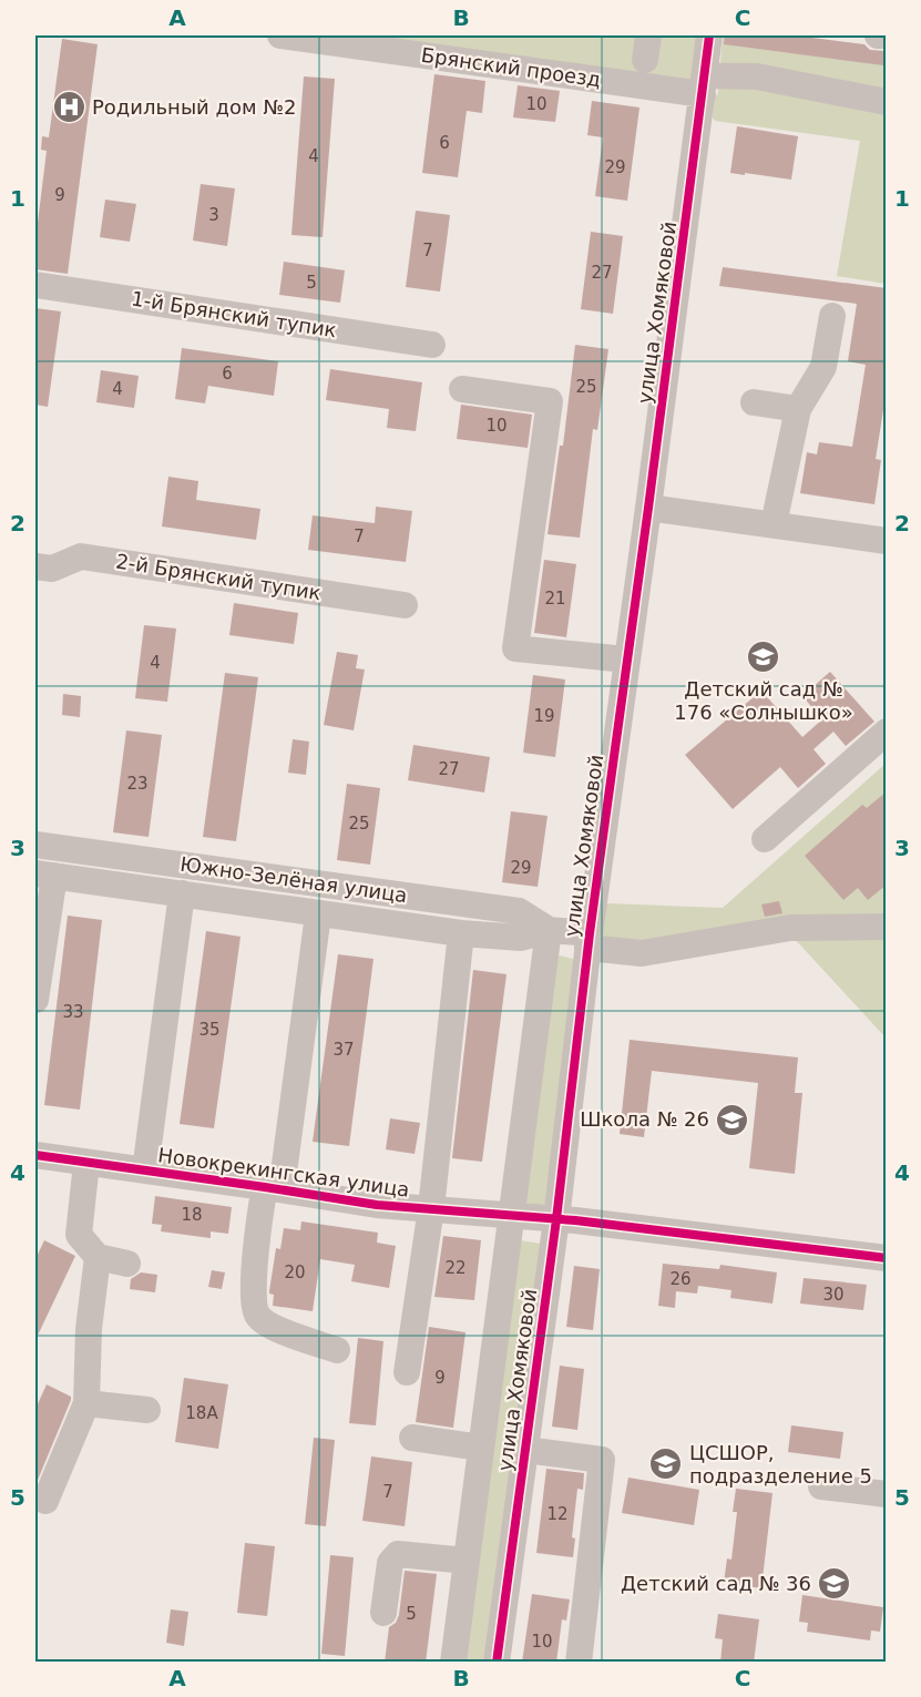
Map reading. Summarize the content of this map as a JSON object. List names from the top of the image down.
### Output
{
  "streets": {
    "street": [
      "Брянский проезд",
      "улица Хомяковой",
      "1-й Брянский тупик",
      "2-й Брянский тупик",
      "Южно-Зелёная улица",
      "Новокрекингская улица"
    ]
  },
  "crossings": [
    ["Брянский проезд", "улица Хомяковой"],
    ["улица Хомяковой", "Южно-Зелёная улица"],
    ["улица Хомяковой", "Новокрекингская улица"]
  ],
  "places": {
    "hospital": ["Родильный дом №2"],
    "school or university": [
      "Детский сад № 176 «Солнышко»",
      "Школа № 26",
      "ЦСШОР, подразделение 5",
      "Детский сад № 36"
    ]
  },
  "house_numbers": [
    "10",
    "6",
    "4",
    "29",
    "9",
    "3",
    "7",
    "27",
    "5",
    "6",
    "25",
    "4",
    "10",
    "7",
    "21",
    "4",
    "19",
    "27",
    "23",
    "25",
    "29",
    "33",
    "35",
    "37",
    "18",
    "22",
    "20",
    "26",
    "30",
    "9",
    "18А",
    "7",
    "12",
    "5",
    "10"
  ],
  "grid": {
    "columns": ["A", "B", "C"],
    "rows": [
      "1",
      "2",
      "3",
      "4",
      "5"
    ]
  }
}
